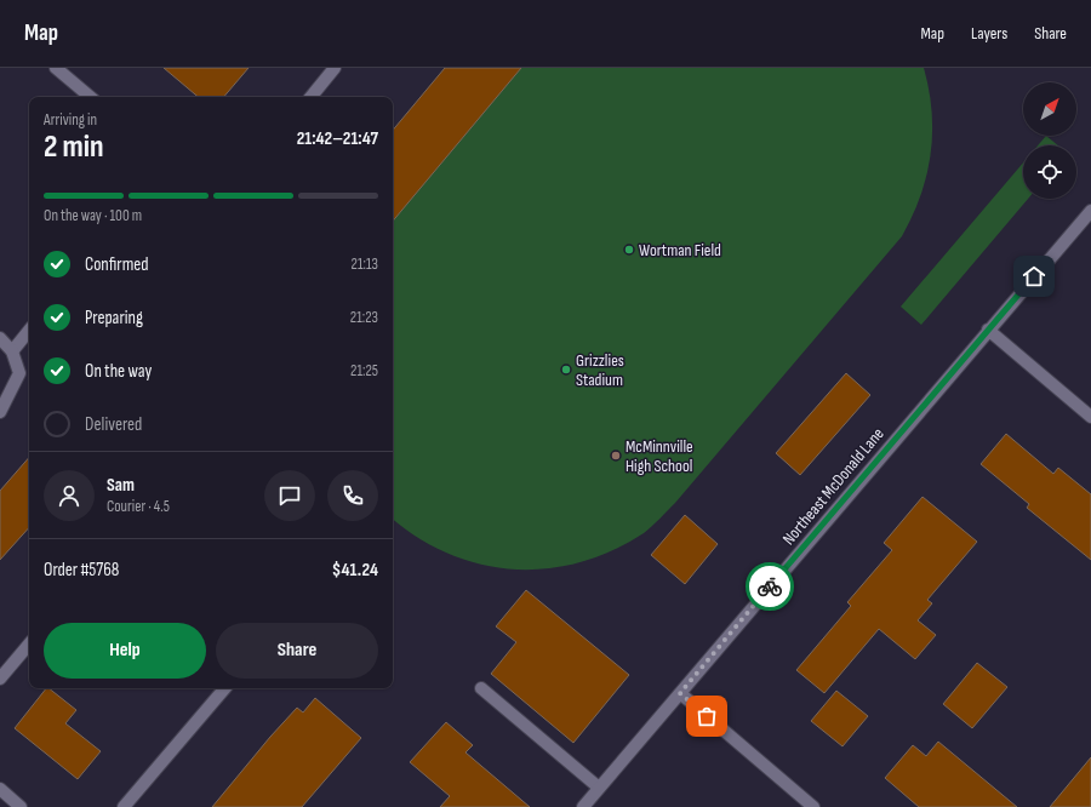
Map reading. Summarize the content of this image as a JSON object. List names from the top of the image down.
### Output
{
  "streets": {
    "street": ["Northeast McDonald Lane"]
  },
  "places": ["Wortman Field", "Grizzlies Stadium", "McMinnville High School"],
  "north": "top right",
  "page": {
    "header": "Map",
    "nav": ["Map", "Layers", "Share"],
    "heading": ["2 min", "Arriving in", "21:42–21:47"],
    "panel": [
      "Sam",
      "Courier · 4.5",
      "Order #5768",
      "$41.24"
    ],
    "bar": "On the way · 100 m",
    "list": [
      ["Confirmed", "21:13"],
      ["Preparing", "21:23"],
      ["On the way", "21:25"],
      "Delivered"
    ],
    "buttons": ["Help", "Share"]
  }
}
